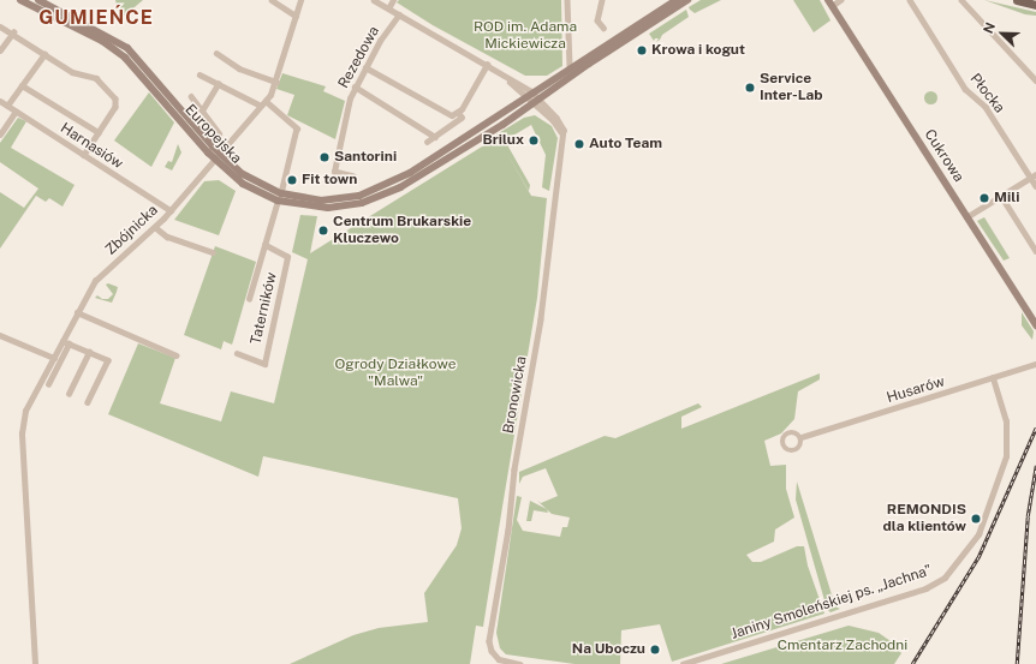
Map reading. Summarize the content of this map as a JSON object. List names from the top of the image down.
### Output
{
  "streets": {
    "main road": ["Europejska", "Cukrowa"],
    "street": [
      "Rezedowa",
      "Płocka",
      "Harnasiów",
      "Zbójnicka",
      "Taterników",
      "Husarów",
      "Bronowicka",
      "Janiny Smoleńskiej ps. „Jachna”"
    ]
  },
  "crossings": [
    ["Europejska", "Zbójnicka"],
    ["Europejska", "Bronowicka"],
    ["Harnasiów", "Zbójnicka"],
    ["Husarów", "Janiny Smoleńskiej ps. „Jachna”"]
  ],
  "districts": ["GUMIEŃCE"],
  "parks": ["ROD im. Adama Mickiewicza", "Ogrody Działkowe \"Malwa\"", "Cmentarz Zachodni"],
  "places": [
    "Krowa i kogut",
    "Service Inter-Lab",
    "Brilux",
    "Auto Team",
    "Santorini",
    "Fit town",
    "Mili",
    "Centrum Brukarskie Kluczewo",
    "REMONDIS dla klientów",
    "Na Uboczu"
  ],
  "north": "top left"
}
